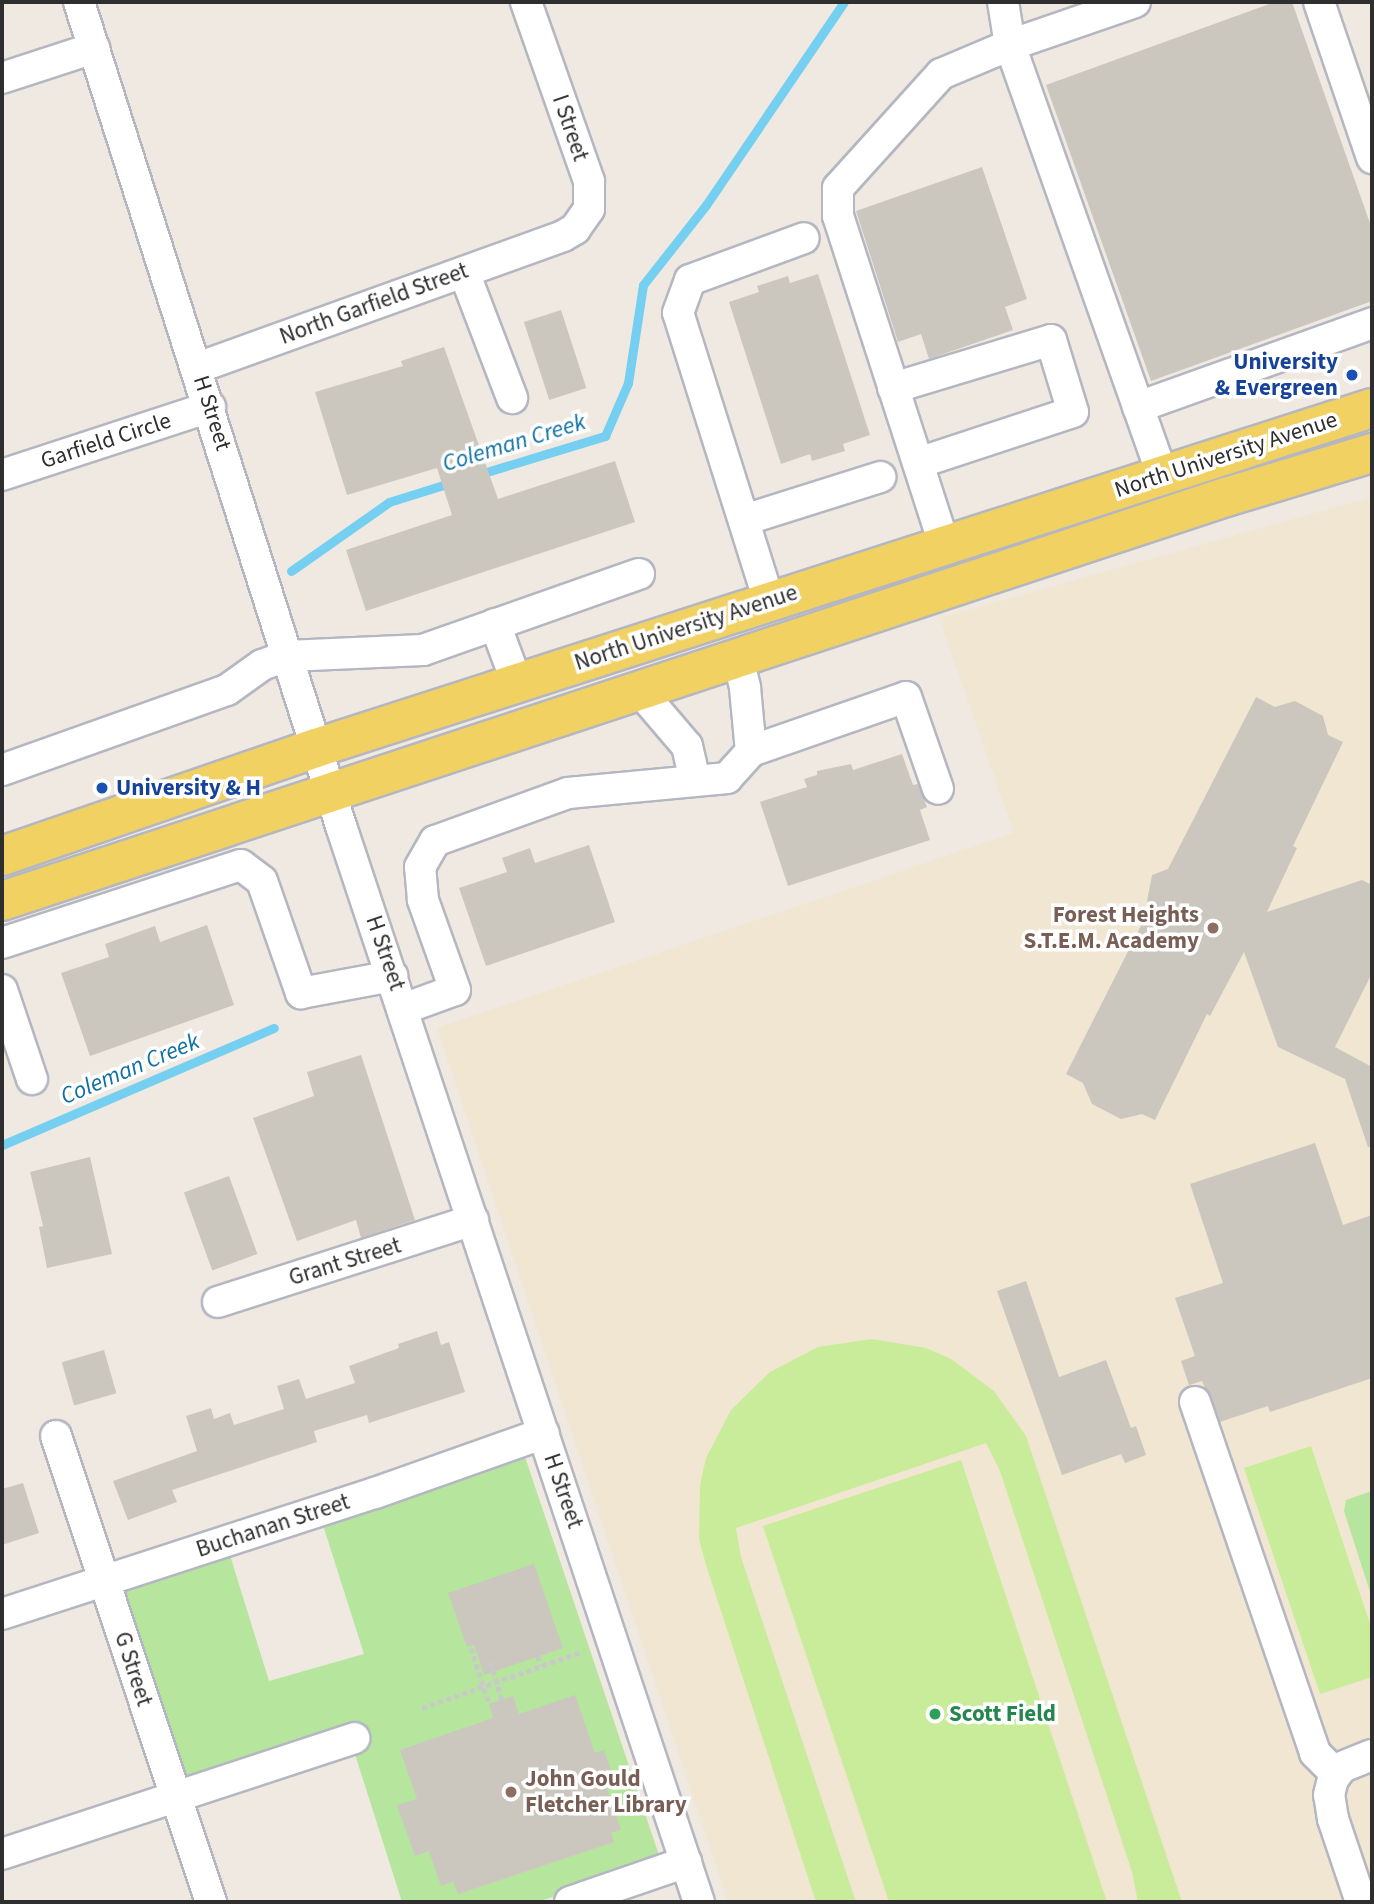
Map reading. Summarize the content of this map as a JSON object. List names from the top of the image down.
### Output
{
  "streets": {
    "main road": ["North University Avenue"],
    "street": [
      "I Street",
      "North Garfield Street",
      "H Street",
      "Garfield Circle",
      "Grant Street",
      "Buchanan Street",
      "G Street"
    ]
  },
  "crossings": [
    ["I Street", "North Garfield Street"],
    ["North Garfield Street", "H Street"],
    ["H Street", "Garfield Circle"],
    ["H Street", "North University Avenue"],
    ["H Street", "Grant Street"],
    ["H Street", "Buchanan Street"],
    ["Buchanan Street", "G Street"]
  ],
  "water": ["Coleman Creek"],
  "places": [
    "University & Evergreen",
    "University & H",
    "Forest Heights S.T.E.M. Academy",
    "Scott Field",
    "John Gould Fletcher Library"
  ]
}
